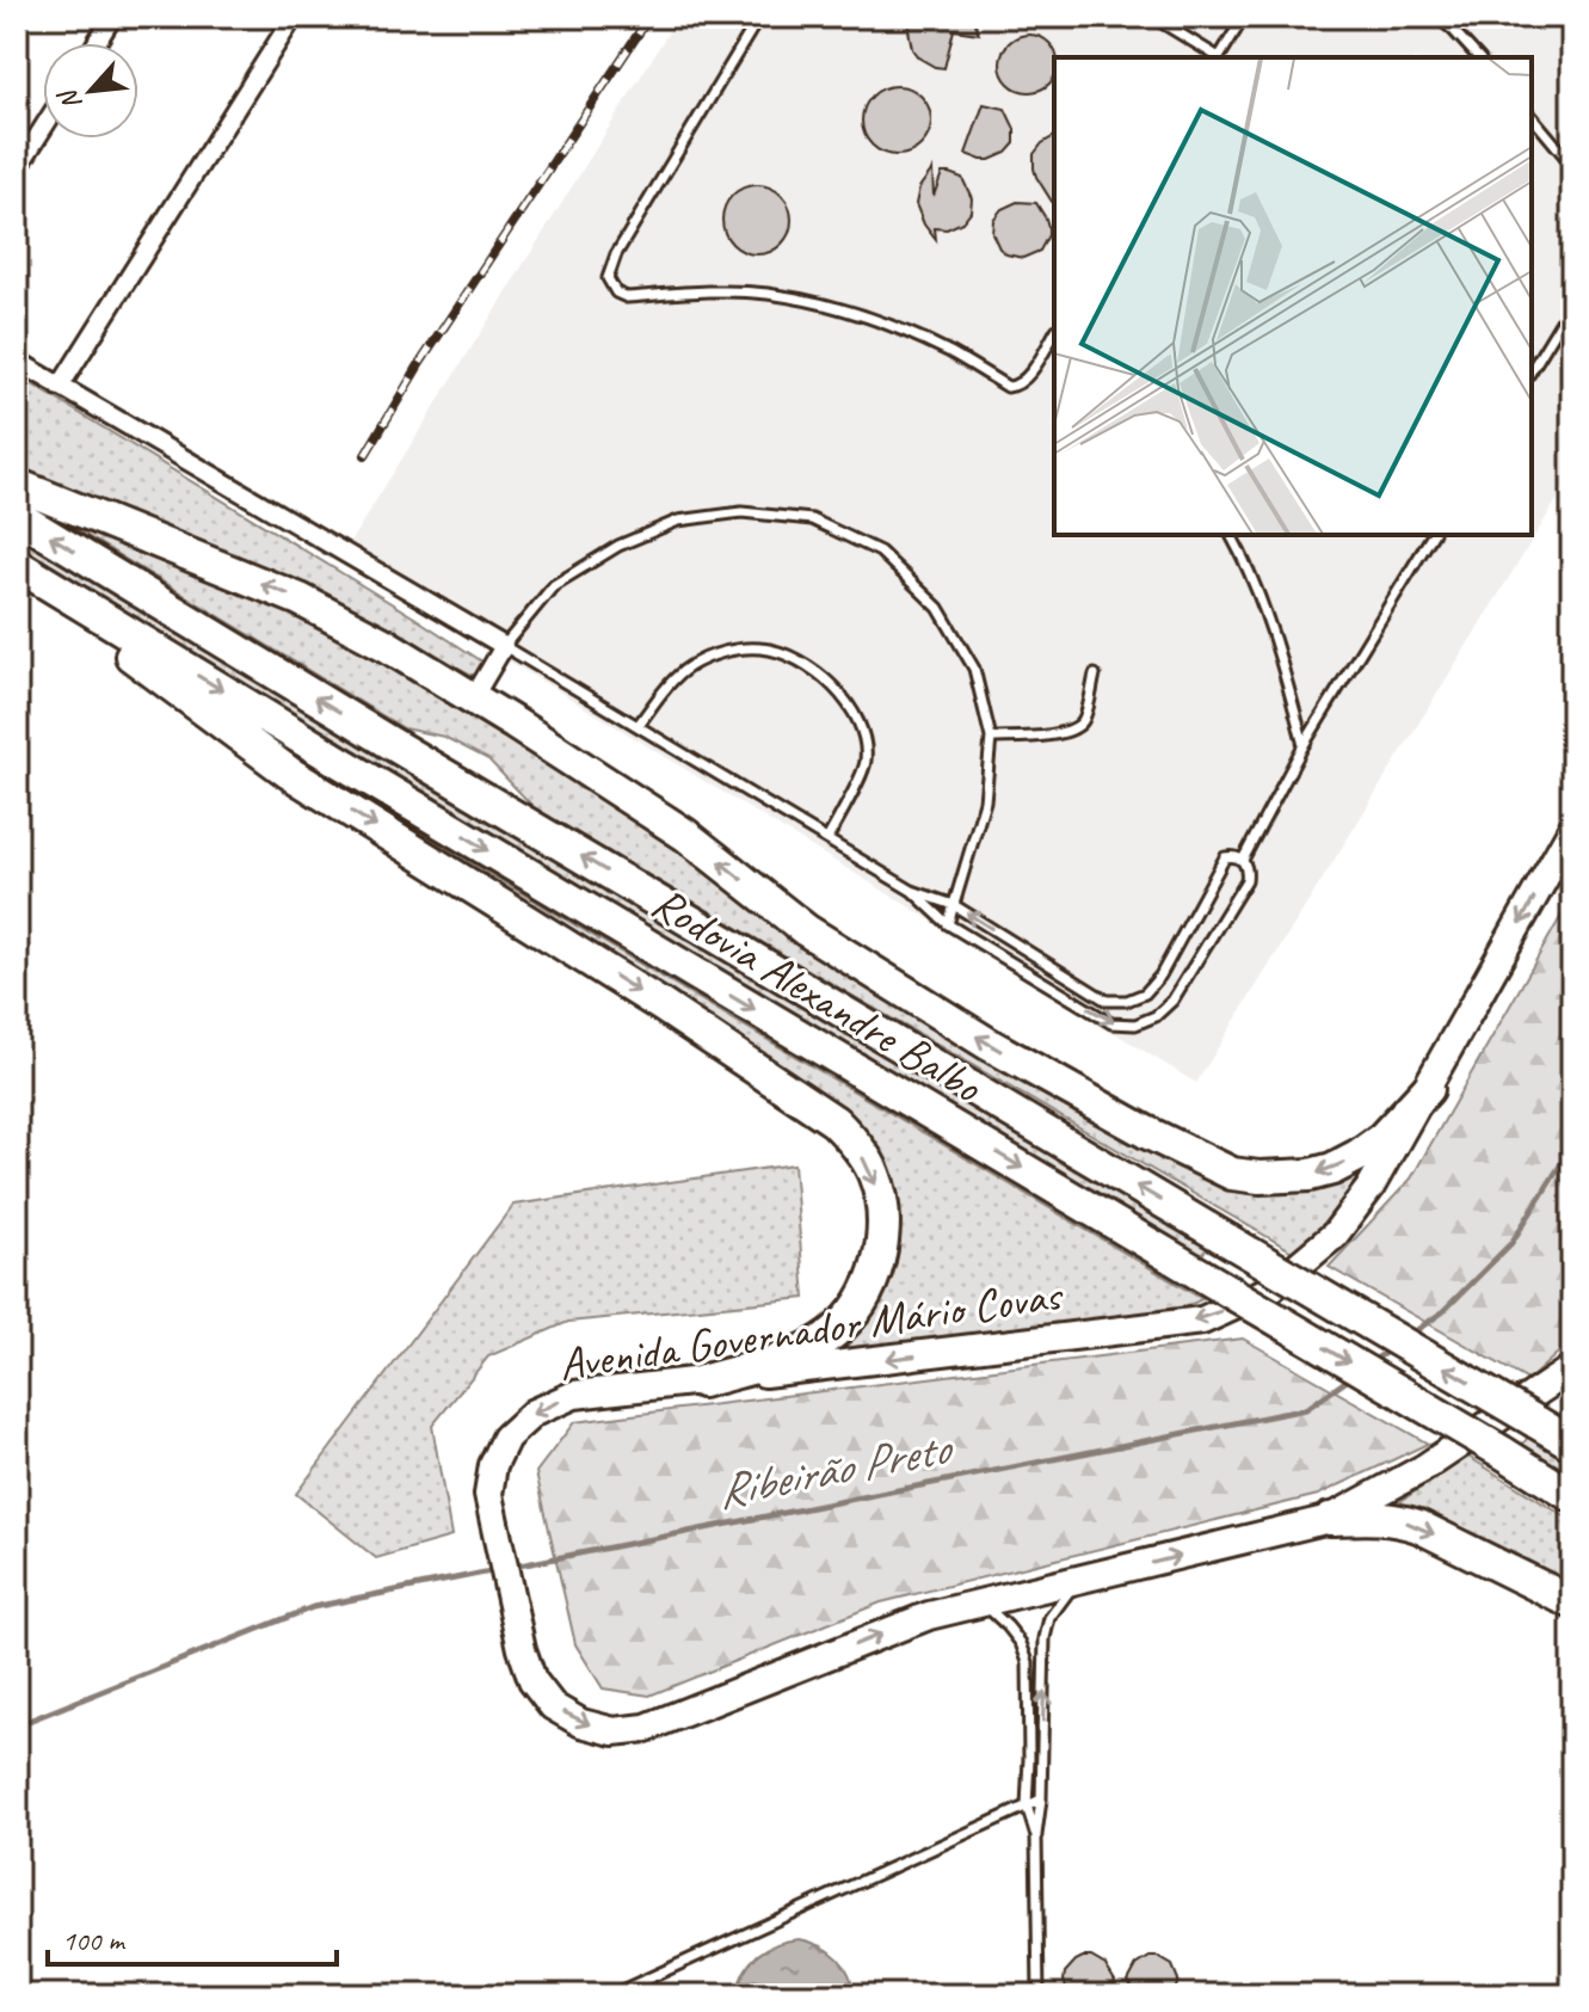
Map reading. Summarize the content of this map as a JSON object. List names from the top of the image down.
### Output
{
  "streets": {
    "highway": ["Rodovia Alexandre Balbo"],
    "main road": ["Avenida Governador Mário Covas"]
  },
  "water": ["Ribeirão Preto"],
  "scale_bar": "100 m",
  "north": "bottom left"
}
